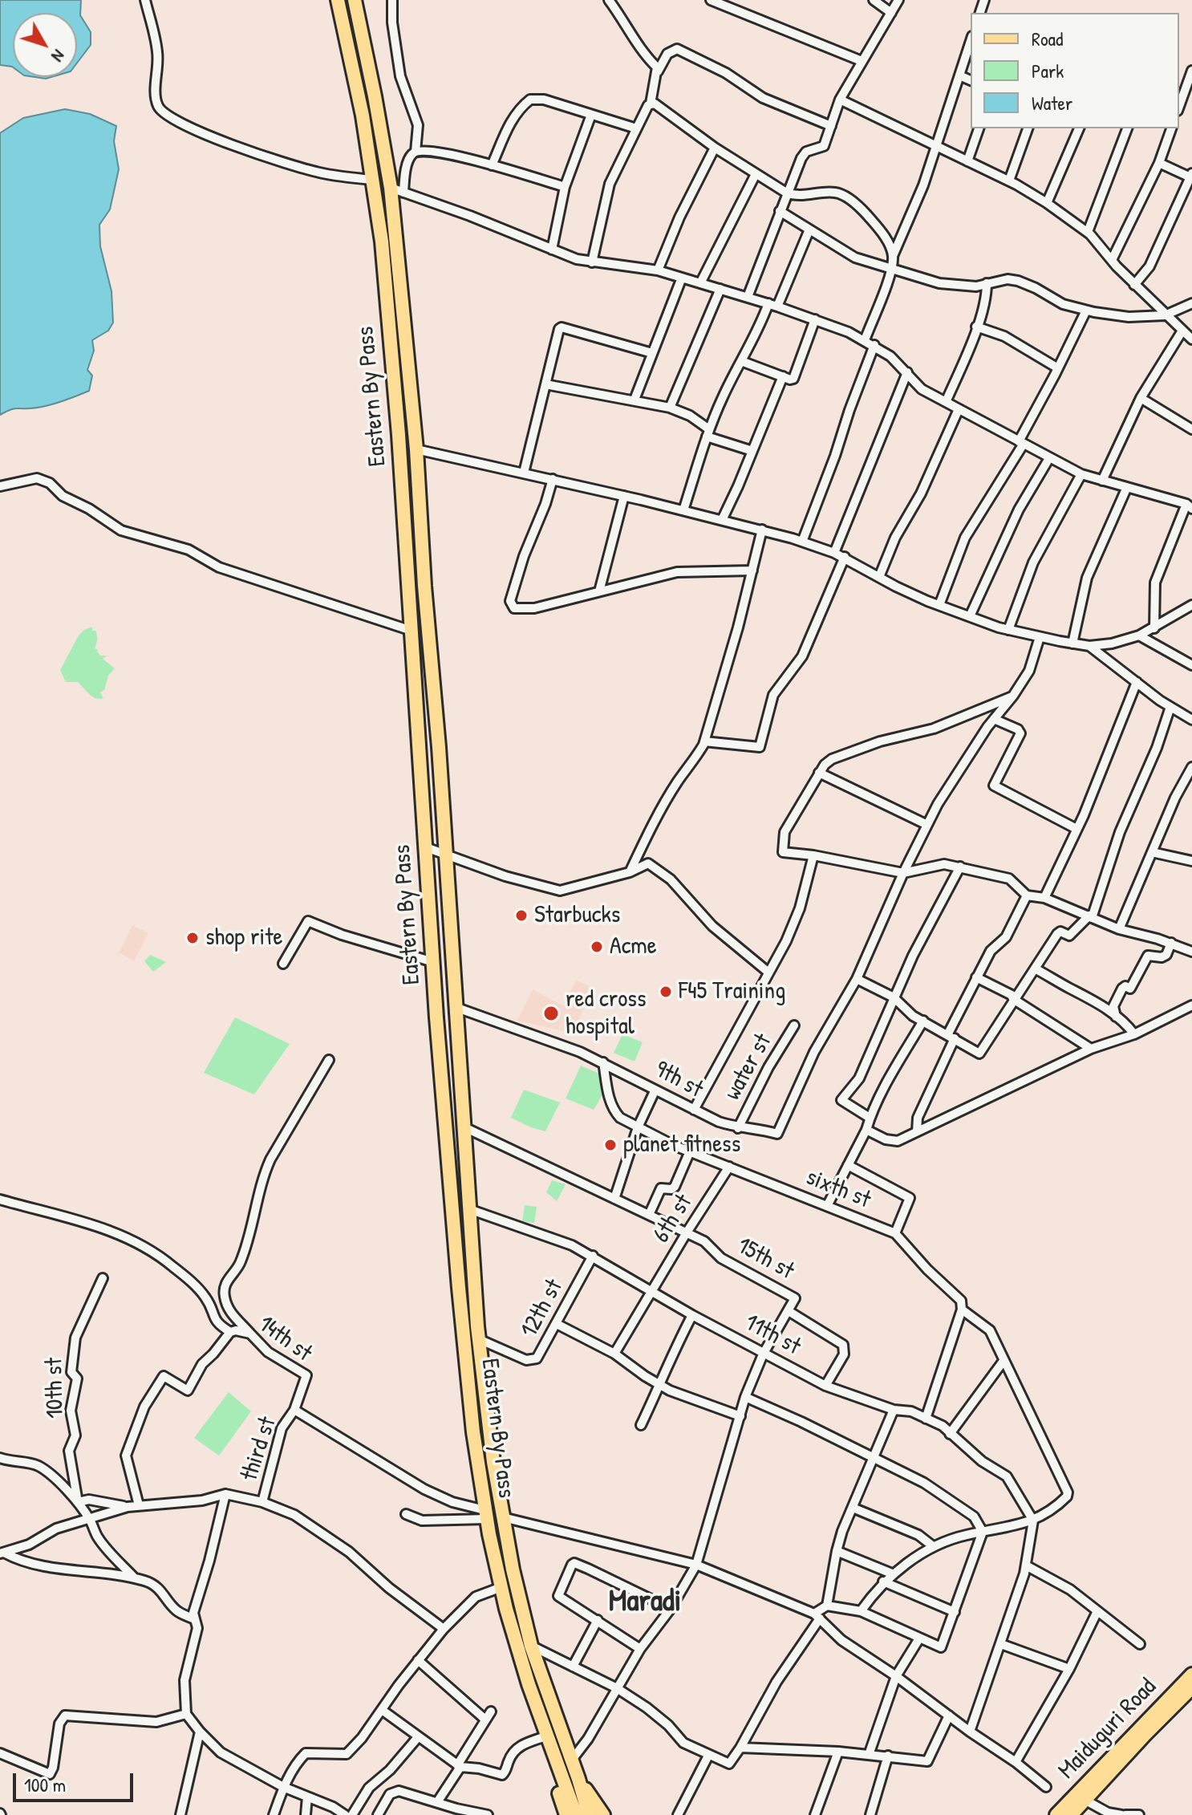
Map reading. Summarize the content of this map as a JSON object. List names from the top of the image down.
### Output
{
  "streets": {
    "main road": ["Eastern By Pass", "Maiduguri Road"],
    "street": [
      "water st",
      "9th st",
      "sixth st",
      "6th st",
      "15th st",
      "12th st",
      "11th st",
      "14th st",
      "10th st",
      "third st"
    ]
  },
  "crossings": [
    ["Eastern By Pass", "9th st"],
    ["Eastern By Pass", "15th st"],
    ["Eastern By Pass", "12th st"],
    ["Eastern By Pass", "11th st"],
    ["water st", "9th st"],
    ["9th st", "sixth st"],
    ["sixth st", "6th st"],
    ["sixth st", "11th st"],
    ["6th st", "15th st"],
    ["6th st", "11th st"],
    ["15th st", "11th st"],
    ["12th st", "11th st"],
    ["14th st", "third st"]
  ],
  "districts": ["Maradi"],
  "places": [
    "Starbucks",
    "shop rite",
    "Acme",
    "F45 Training",
    "red cross hospital",
    "planet fitness"
  ],
  "legend": ["Road", "Park", "Water"],
  "scale_bar": "100 m",
  "north": "bottom right"
}
